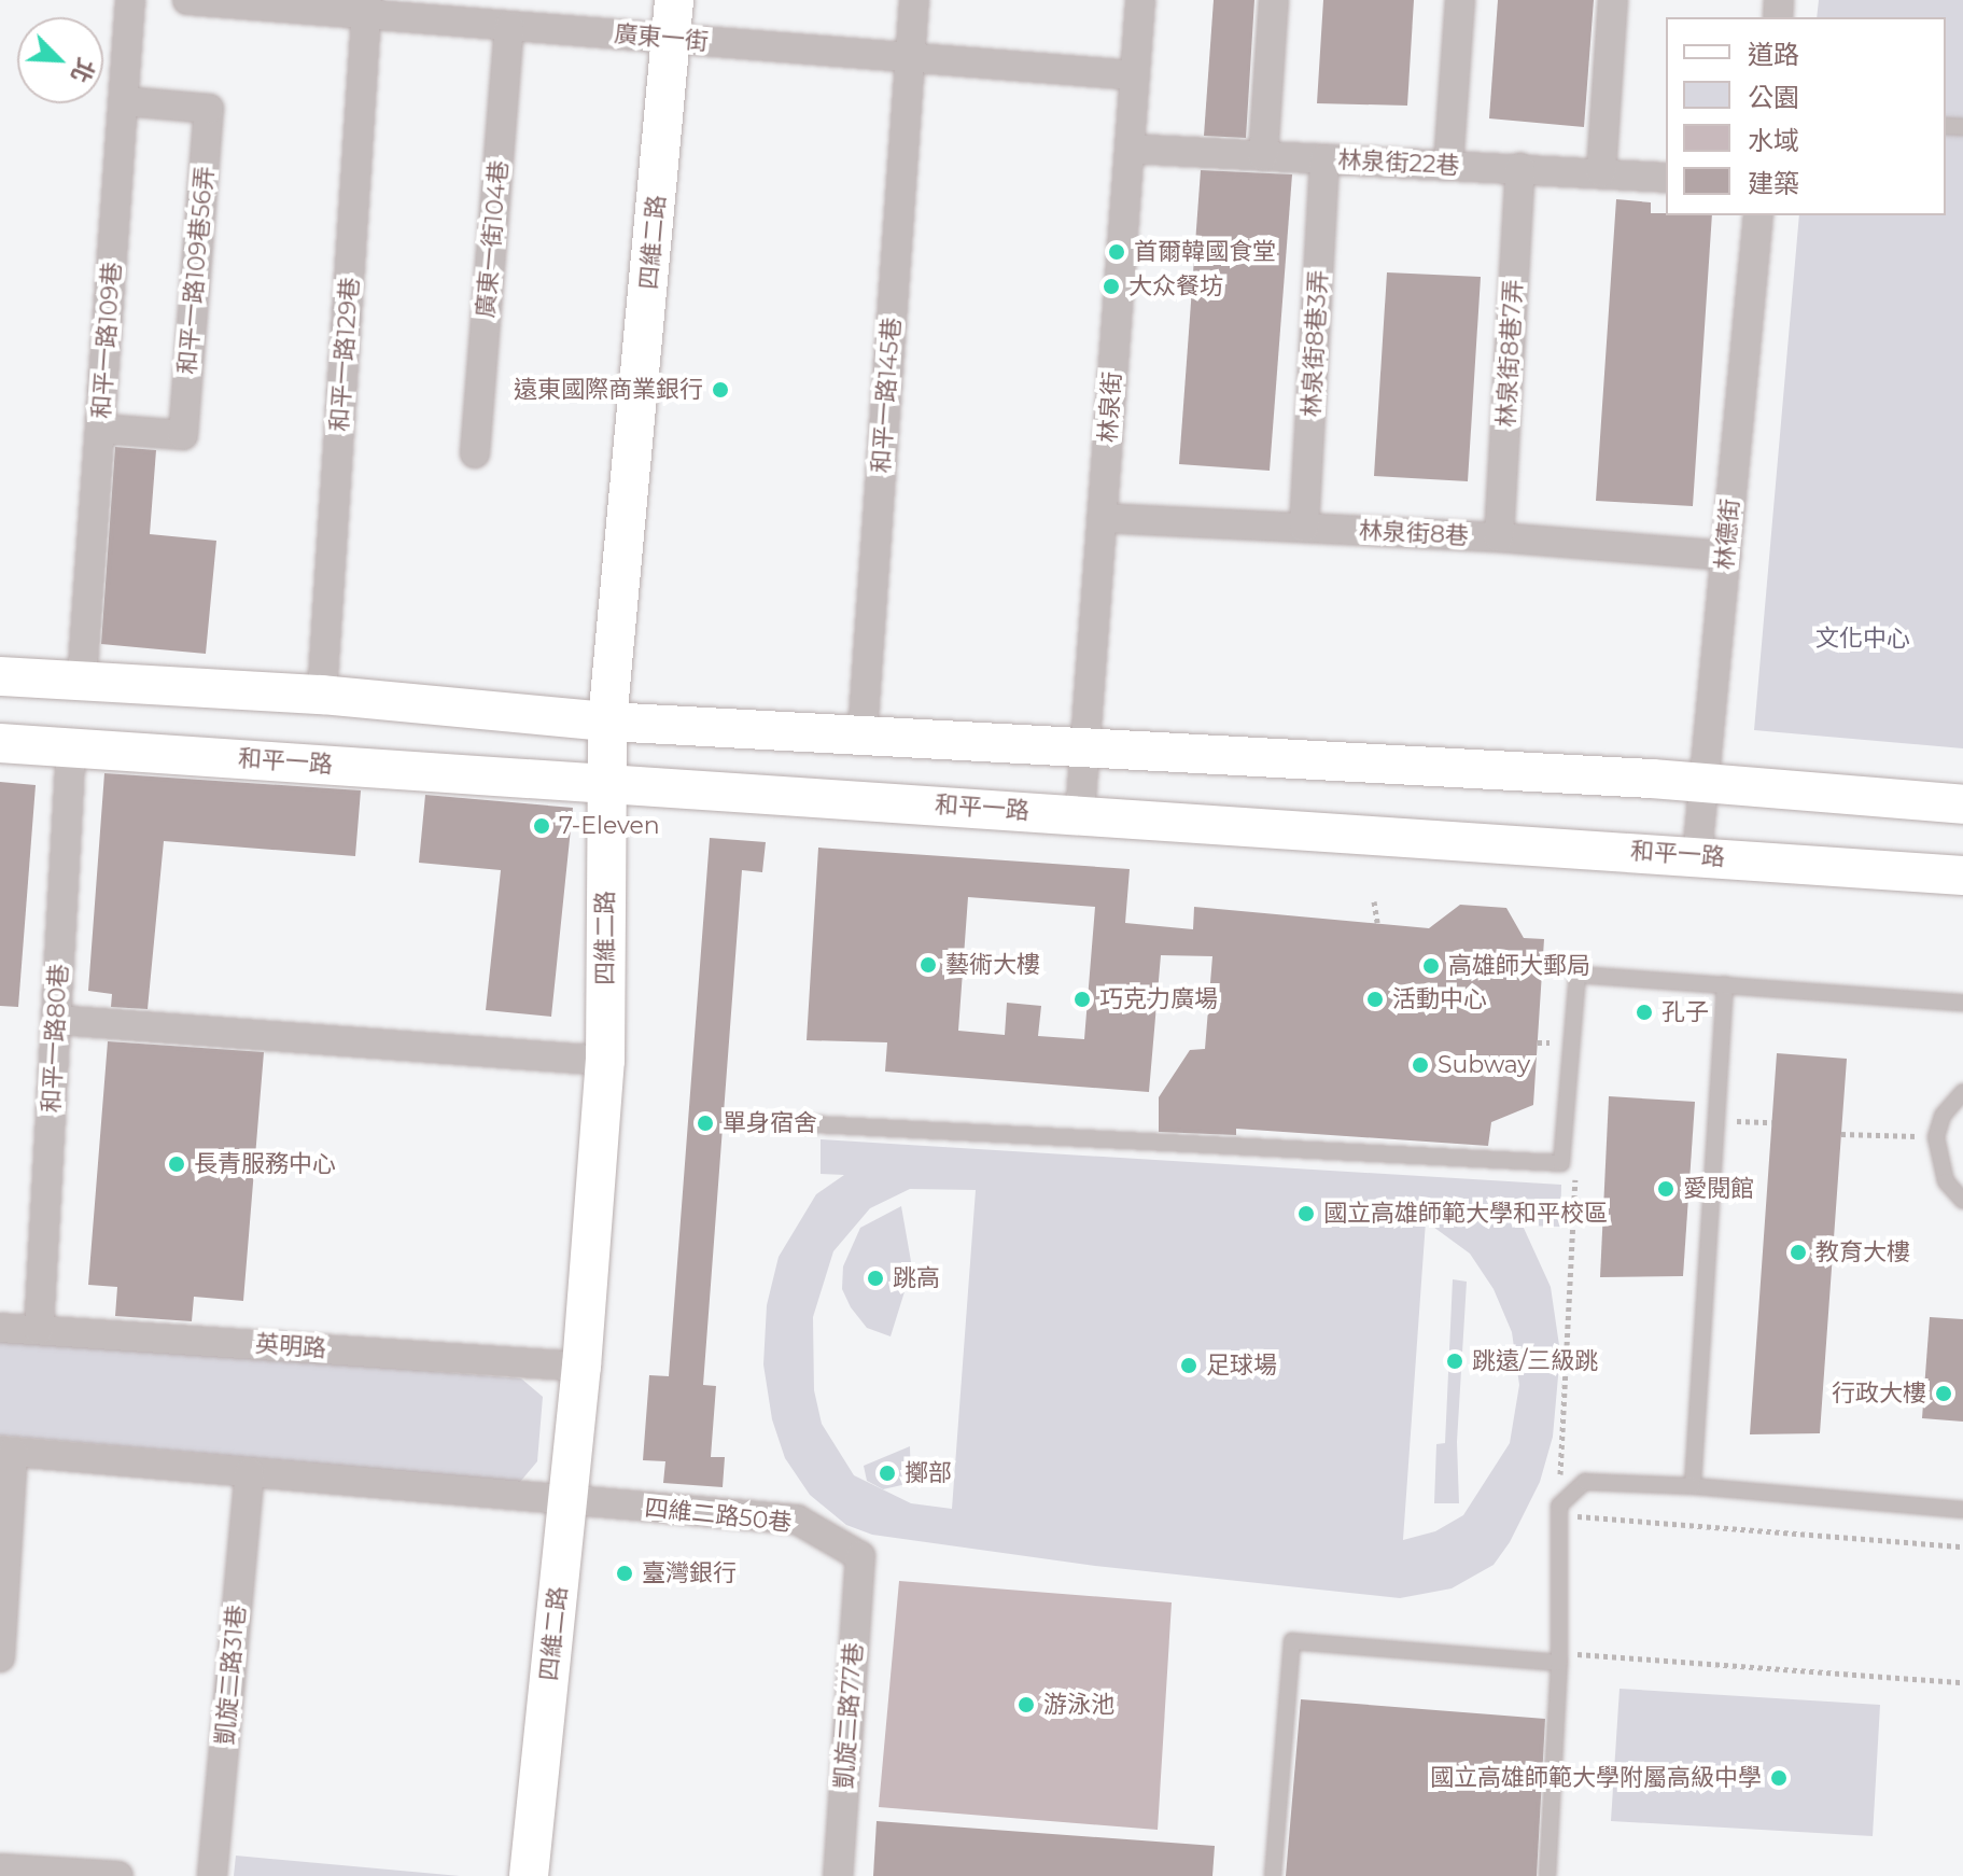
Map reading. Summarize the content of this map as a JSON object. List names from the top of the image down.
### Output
{
  "streets": {
    "street": [
      "廣東一街",
      "林泉街22巷",
      "廣東一街104巷",
      "四維二路",
      "和平一路109巷56弄",
      "和平一路109巷",
      "林泉街8巷3弄",
      "林泉街8巷7弄",
      "和平一路129巷",
      "和平一路145巷",
      "林泉街",
      "林泉街8巷",
      "林德街",
      "和平一路",
      "和平一路80巷",
      "英明路",
      "四維二路50巷",
      "凱旋二路31巷",
      "凱旋二路77巷"
    ]
  },
  "crossings": [
    ["廣東一街", "廣東一街104巷"],
    ["廣東一街", "四維二路"],
    ["廣東一街", "和平一路129巷"],
    ["廣東一街", "和平一路145巷"],
    ["廣東一街", "林泉街"],
    ["林泉街22巷", "林泉街8巷3弄"],
    ["林泉街22巷", "林泉街8巷7弄"],
    ["林泉街22巷", "林泉街"],
    ["四維二路", "和平一路"],
    ["四維二路", "英明路"],
    ["四維二路", "四維二路50巷"],
    ["和平一路109巷56弄", "和平一路109巷"],
    ["林泉街8巷3弄", "林泉街8巷"],
    ["林泉街8巷7弄", "林泉街8巷"],
    ["林泉街", "林泉街8巷"],
    ["林泉街", "和平一路"],
    ["林泉街8巷", "林德街"],
    ["林德街", "和平一路"],
    ["和平一路", "和平一路80巷"],
    ["和平一路80巷", "英明路"],
    ["四維二路50巷", "凱旋二路77巷"]
  ],
  "parks": ["文化中心"],
  "places": [
    "首爾韓國食堂",
    "大众餐坊",
    "遠東國際商業銀行",
    "7-Eleven",
    "藝術大樓",
    "高雄師大郵局",
    "巧克力廣場",
    "活動中心",
    "孔子",
    "Subway",
    "單身宿舍",
    "長青服務中心",
    "愛閱館",
    "國立高雄師範大學和平校區",
    "教育大樓",
    "跳高",
    "跳遠/三級跳",
    "足球場",
    "行政大樓",
    "擲部",
    "臺灣銀行",
    "游泳池",
    "國立高雄師範大學附屬高級中學"
  ],
  "legend": [
    "道路",
    "公園",
    "水域",
    "建築"
  ],
  "north": "bottom right"
}
